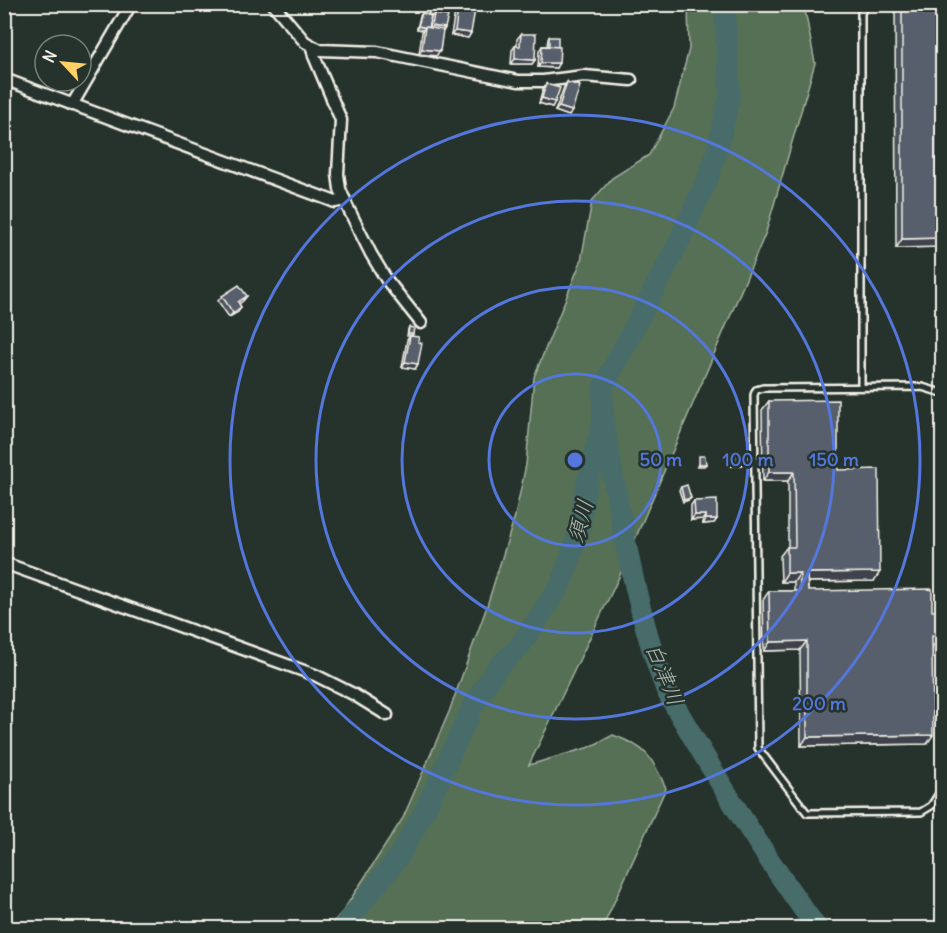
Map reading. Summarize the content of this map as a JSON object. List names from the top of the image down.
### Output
{
  "water": ["須川", "白津川"],
  "north": "top left",
  "rings": [
    "50 m",
    "100 m",
    "150 m",
    "200 m"
  ]
}
